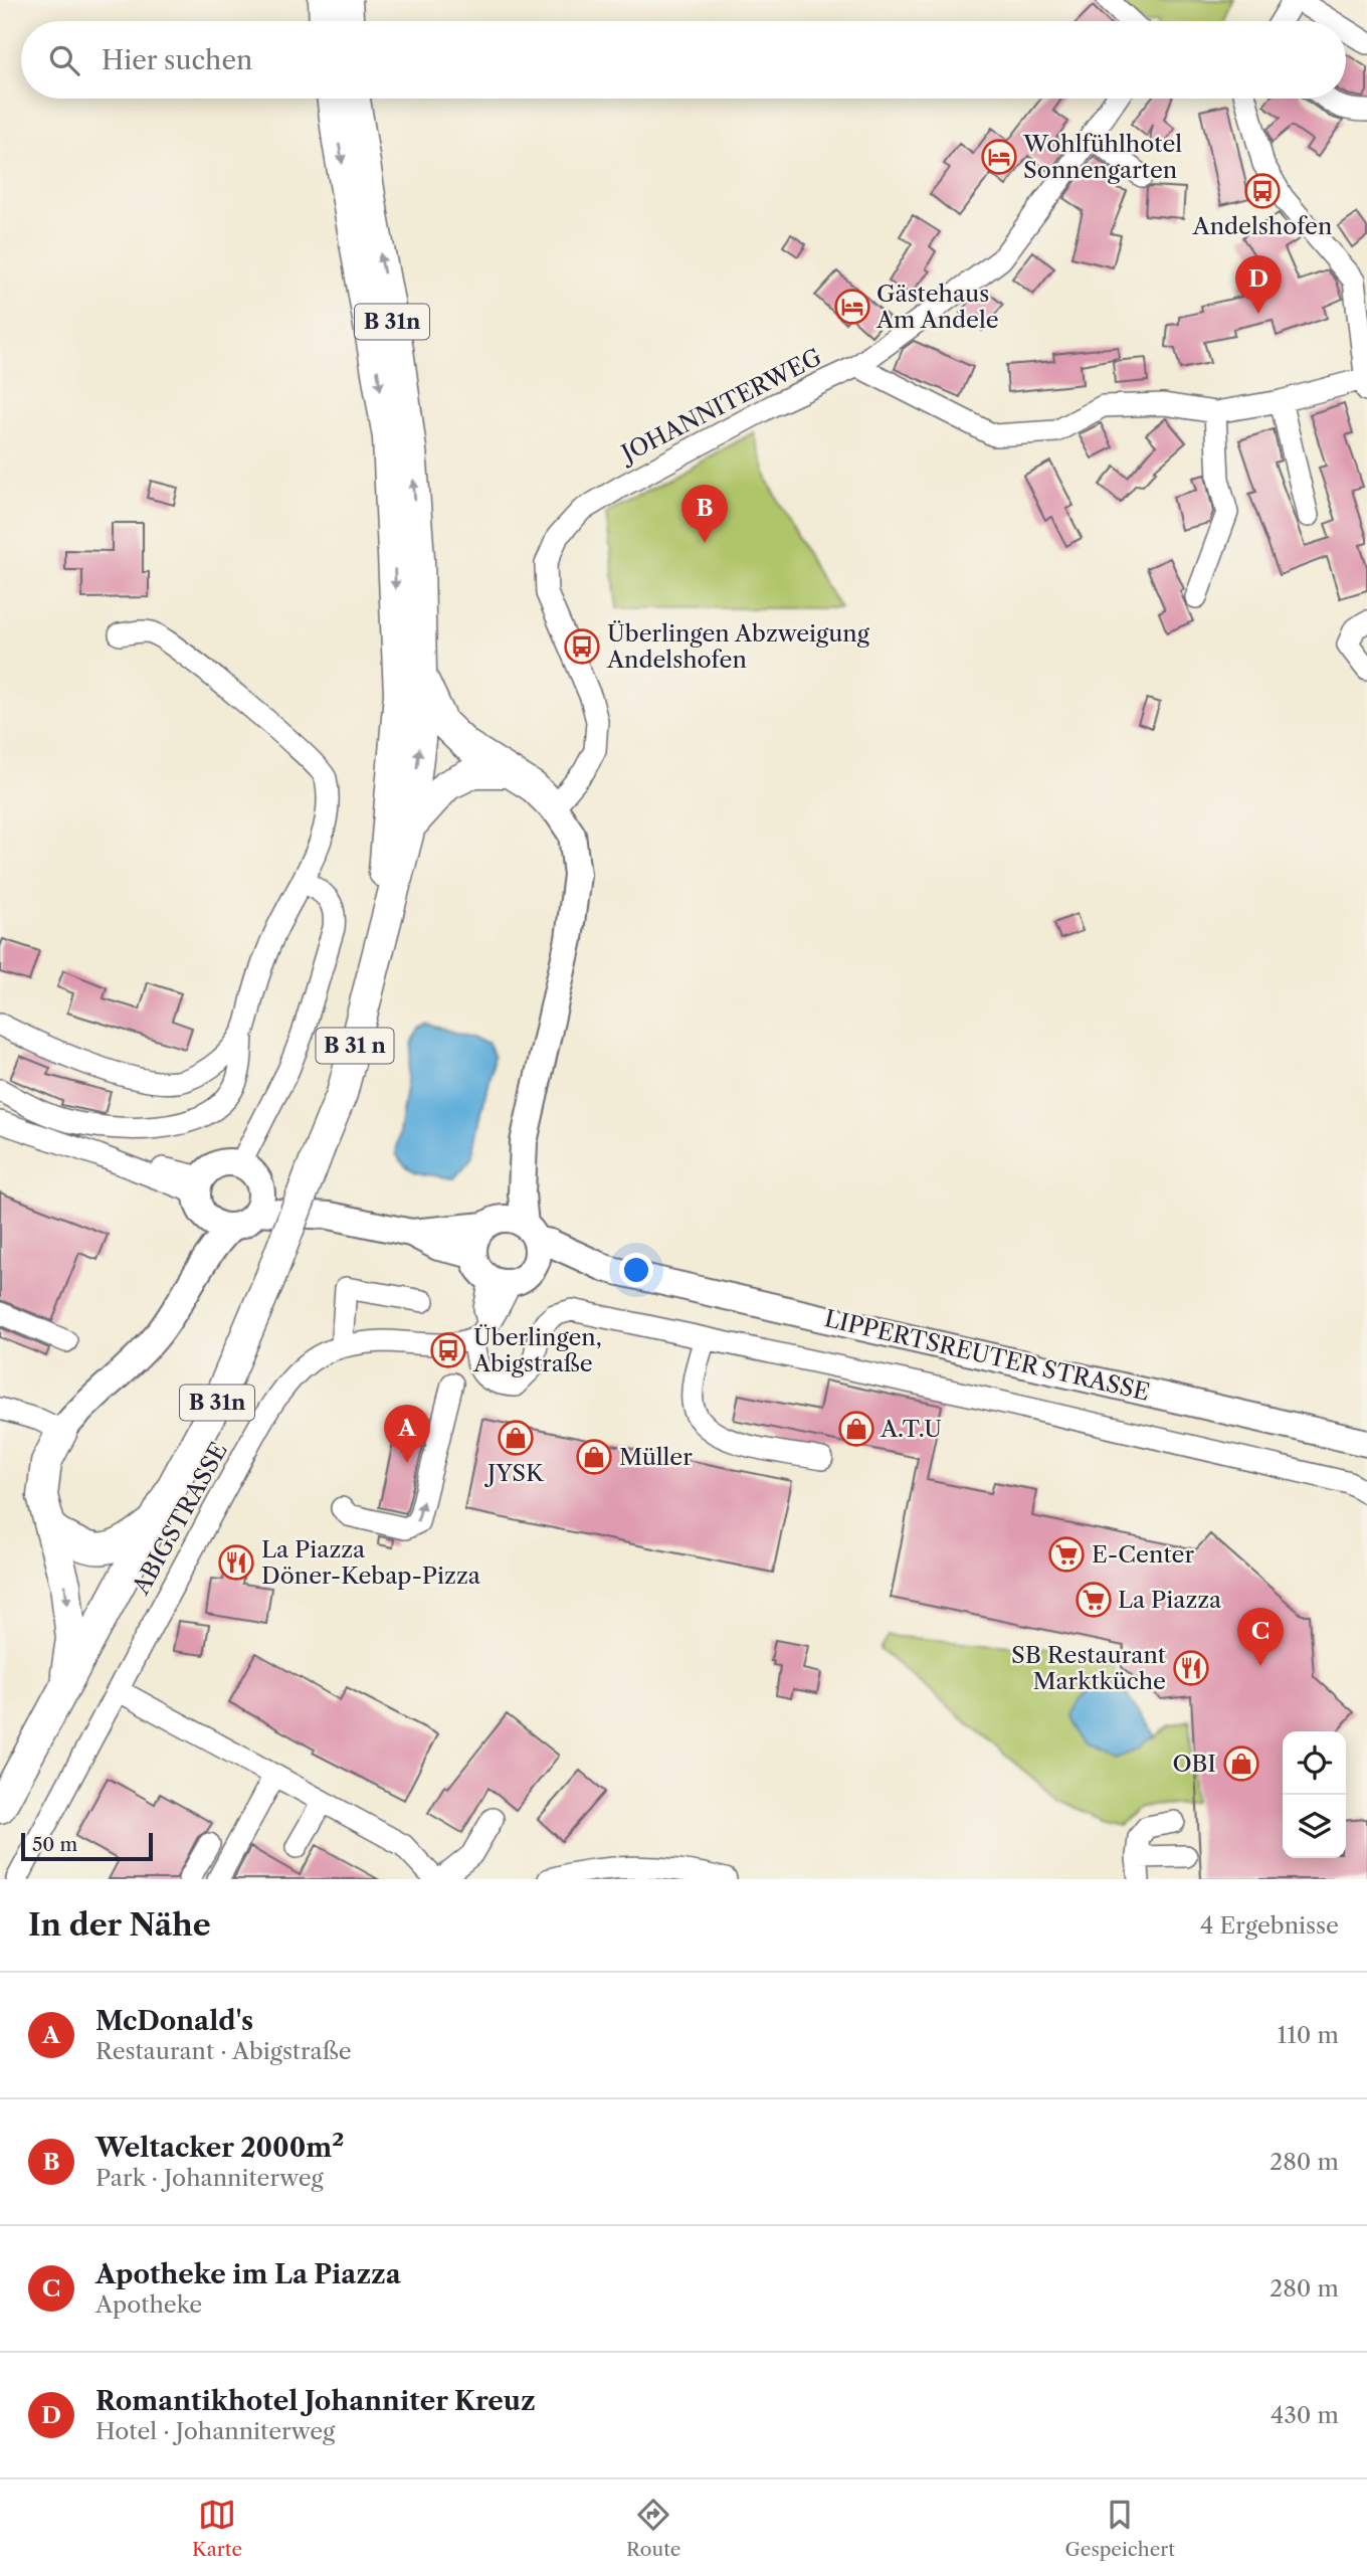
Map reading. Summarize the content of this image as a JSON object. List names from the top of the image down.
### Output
{
  "streets": {
    "highway": ["B 31n", "B 31 n"],
    "main road": ["LIPPERTSREUTER STRASSE"],
    "street": ["JOHANNITERWEG", "ABIGSTRASSE"]
  },
  "crossings": [
    ["B 31n", "B 31 n"]
  ],
  "places": {
    "hotel": ["Wohlfühlhotel Sonnengarten", "Gästehaus Am Andele"],
    "bus stop": ["Andelshofen", "Überlingen Abzweigung Andelshofen", "Überlingen, Abigstraße"],
    "shop": [
      "A.T.U",
      "JYSK",
      "Müller",
      "OBI"
    ],
    "supermarket": ["E-Center", "La Piazza"],
    "restaurant": ["La Piazza Döner-Kebap-Pizza", "SB Restaurant Marktküche"]
  },
  "scale_bar": "50 m",
  "page": {
    "search": "Hier suchen",
    "pins": [
      "D",
      "B",
      "A",
      "C"
    ],
    "scale": "50 m",
    "heading": ["In der Nähe", "4 Ergebnisse"],
    "list": [
      {
        "mark": "A",
        "name": "McDonald's",
        "note": "Restaurant · Abigstraße",
        "value": "110 m"
      },
      {
        "mark": "B",
        "name": "Weltacker 2000m²",
        "note": "Park · Johanniterweg",
        "value": "280 m"
      },
      {
        "mark": "C",
        "name": "Apotheke im La Piazza",
        "note": "Apotheke",
        "value": "280 m"
      },
      {
        "mark": "D",
        "name": "Romantikhotel Johanniter Kreuz",
        "note": "Hotel · Johanniterweg",
        "value": "430 m"
      }
    ],
    "nav": ["Karte", "Route", "Gespeichert"]
  }
}
